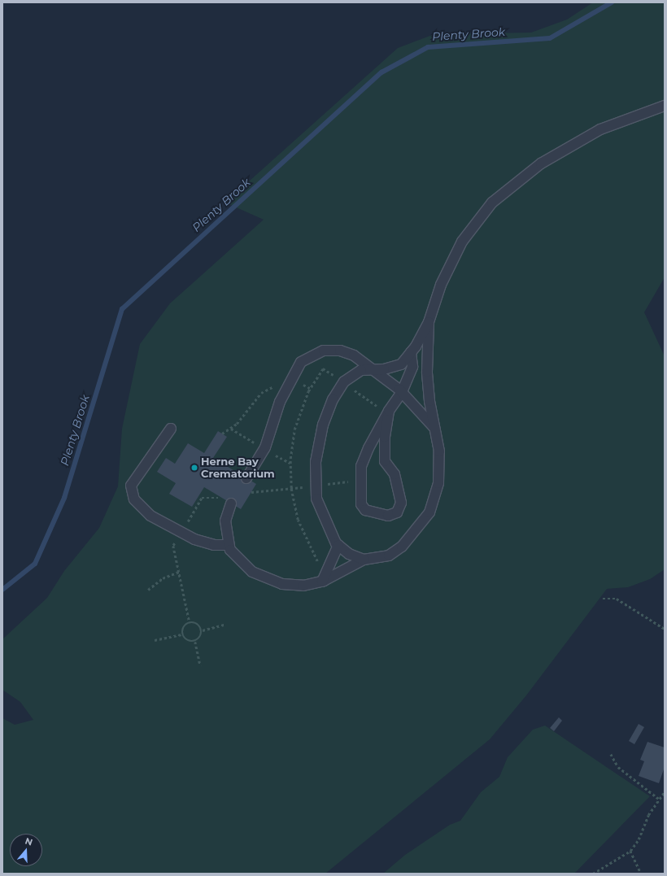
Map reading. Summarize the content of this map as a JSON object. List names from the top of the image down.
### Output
{
  "water": ["Plenty Brook"],
  "places": ["Herne Bay Crematorium"],
  "north": "top"
}
